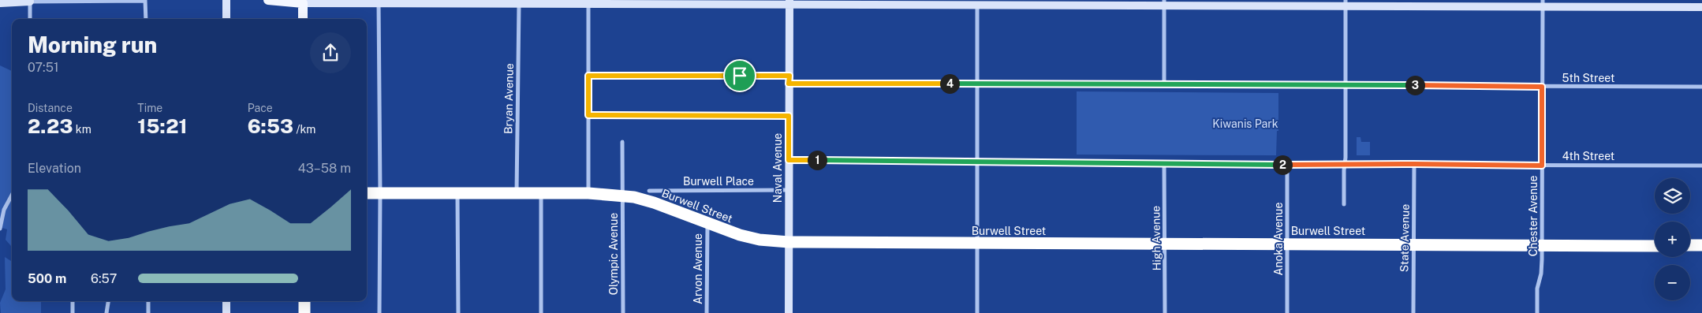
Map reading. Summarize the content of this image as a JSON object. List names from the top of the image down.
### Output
{
  "streets": {
    "highway": ["Burwell Street"],
    "main road": ["Naval Avenue"],
    "street": [
      "5th Street",
      "Bryan Avenue",
      "4th Street",
      "Burwell Place",
      "Chester Avenue",
      "High Avenue",
      "State Avenue",
      "Anoka Avenue",
      "Olympic Avenue",
      "Arvon Avenue"
    ]
  },
  "crossings": [
    ["5th Street", "Naval Avenue"],
    ["5th Street", "Chester Avenue"],
    ["Bryan Avenue", "Burwell Street"],
    ["4th Street", "Naval Avenue"],
    ["4th Street", "Chester Avenue"],
    ["4th Street", "High Avenue"],
    ["4th Street", "State Avenue"],
    ["4th Street", "Anoka Avenue"],
    ["Naval Avenue", "Burwell Place"],
    ["Naval Avenue", "Burwell Street"],
    ["Burwell Street", "Chester Avenue"],
    ["Burwell Street", "High Avenue"],
    ["Burwell Street", "State Avenue"],
    ["Burwell Street", "Anoka Avenue"],
    ["Burwell Street", "Olympic Avenue"],
    ["Burwell Street", "Arvon Avenue"]
  ],
  "parks": ["Kiwanis Park"],
  "page": {
    "heading": ["Morning run", "07:51"],
    "pins": [
      "4",
      "3",
      "1",
      "2"
    ],
    "stats": [
      ["Distance", "2.23 km"],
      ["Time", "15:21"],
      ["Pace", "6:53 /km"]
    ],
    "chart": ["Elevation", "43–58 m"],
    "map_buttons": ["+", "−"],
    "list": [
      {
        "name": "500 m",
        "note": "6:57"
      }
    ]
  }
}
